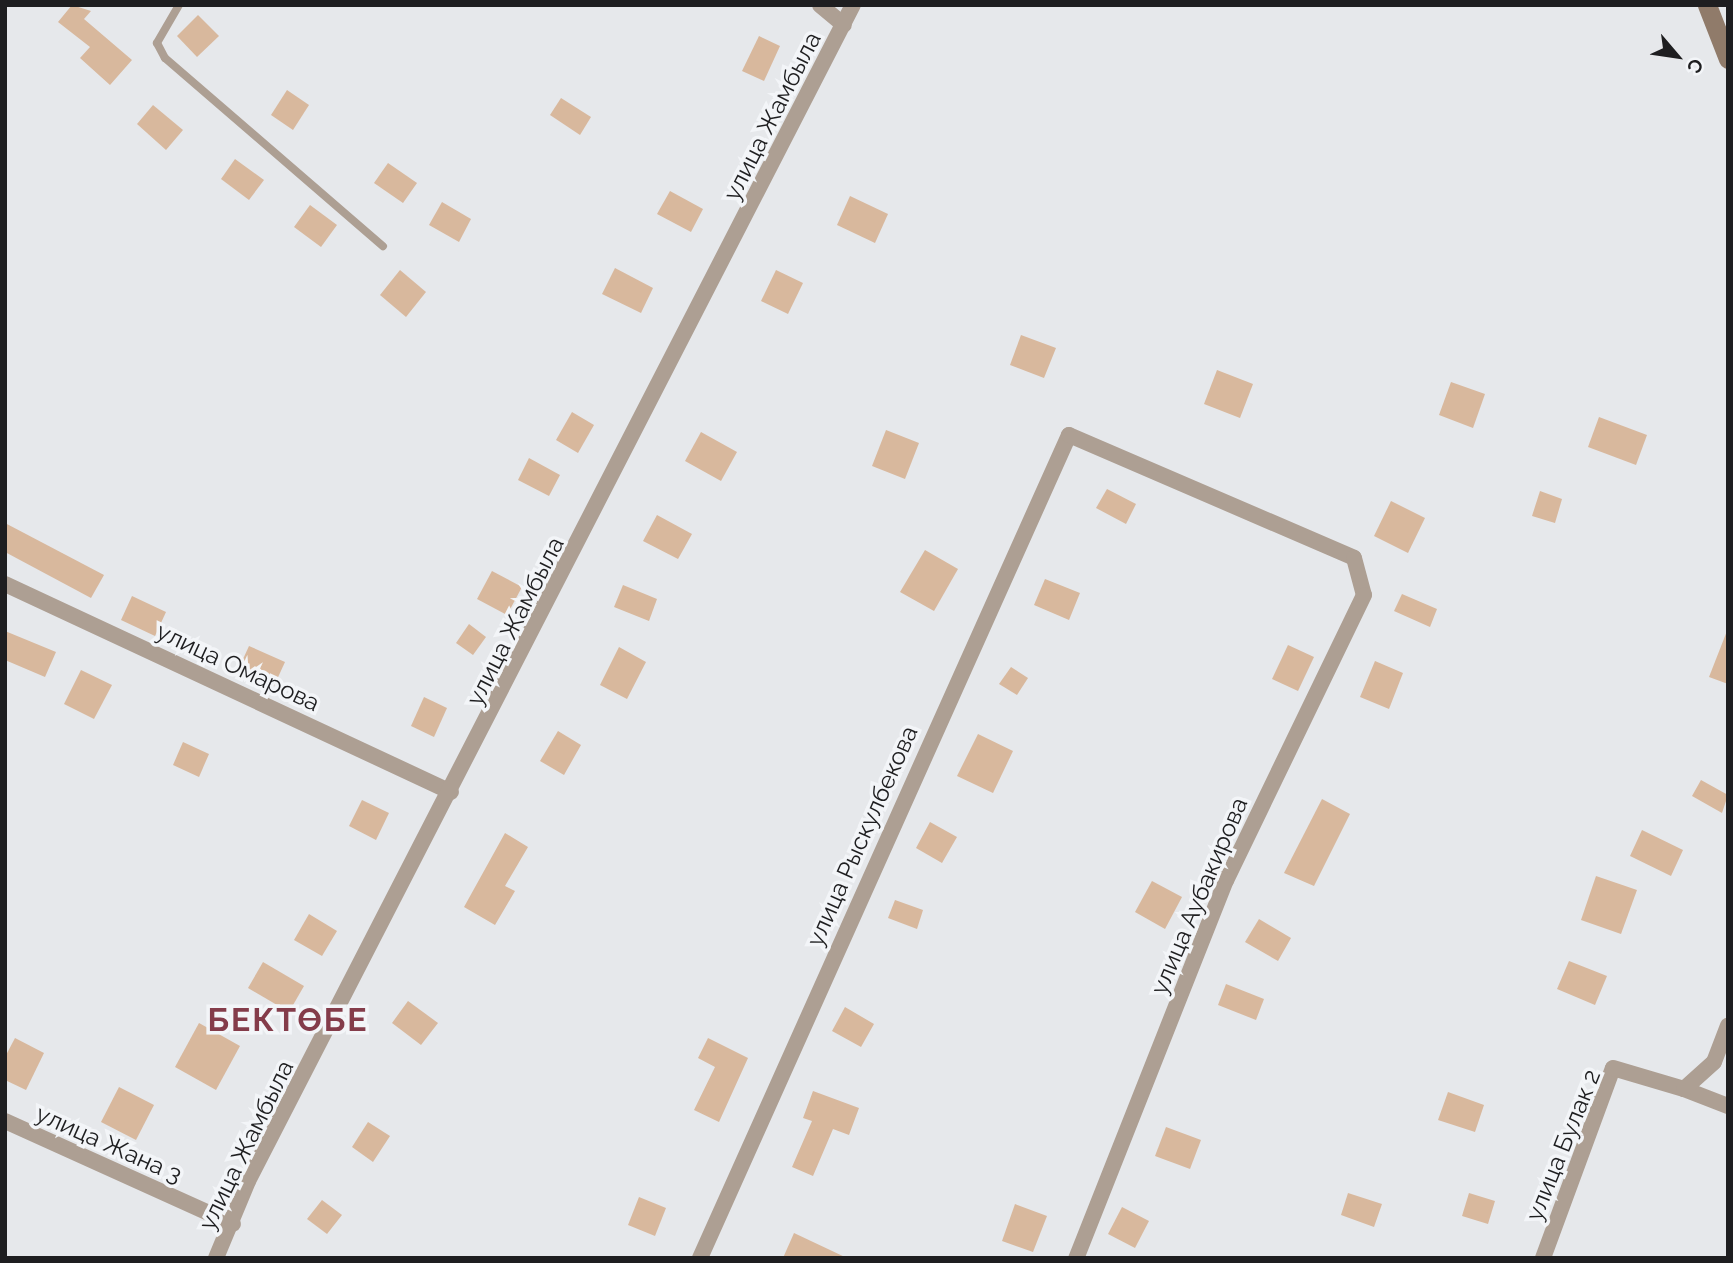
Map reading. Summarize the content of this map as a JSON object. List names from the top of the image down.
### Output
{
  "streets": {
    "street": [
      "улица Жамбыла",
      "улица Омарова",
      "улица Рыскулбекова",
      "улица Аубакирова",
      "улица Жана 3",
      "улица Булак 2"
    ]
  },
  "crossings": [
    ["улица Жамбыла", "улица Омарова"],
    ["улица Жамбыла", "улица Жана 3"],
    ["улица Рыскулбекова", "улица Аубакирова"]
  ],
  "districts": ["БЕКТӨБЕ"],
  "north": "bottom right"
}
